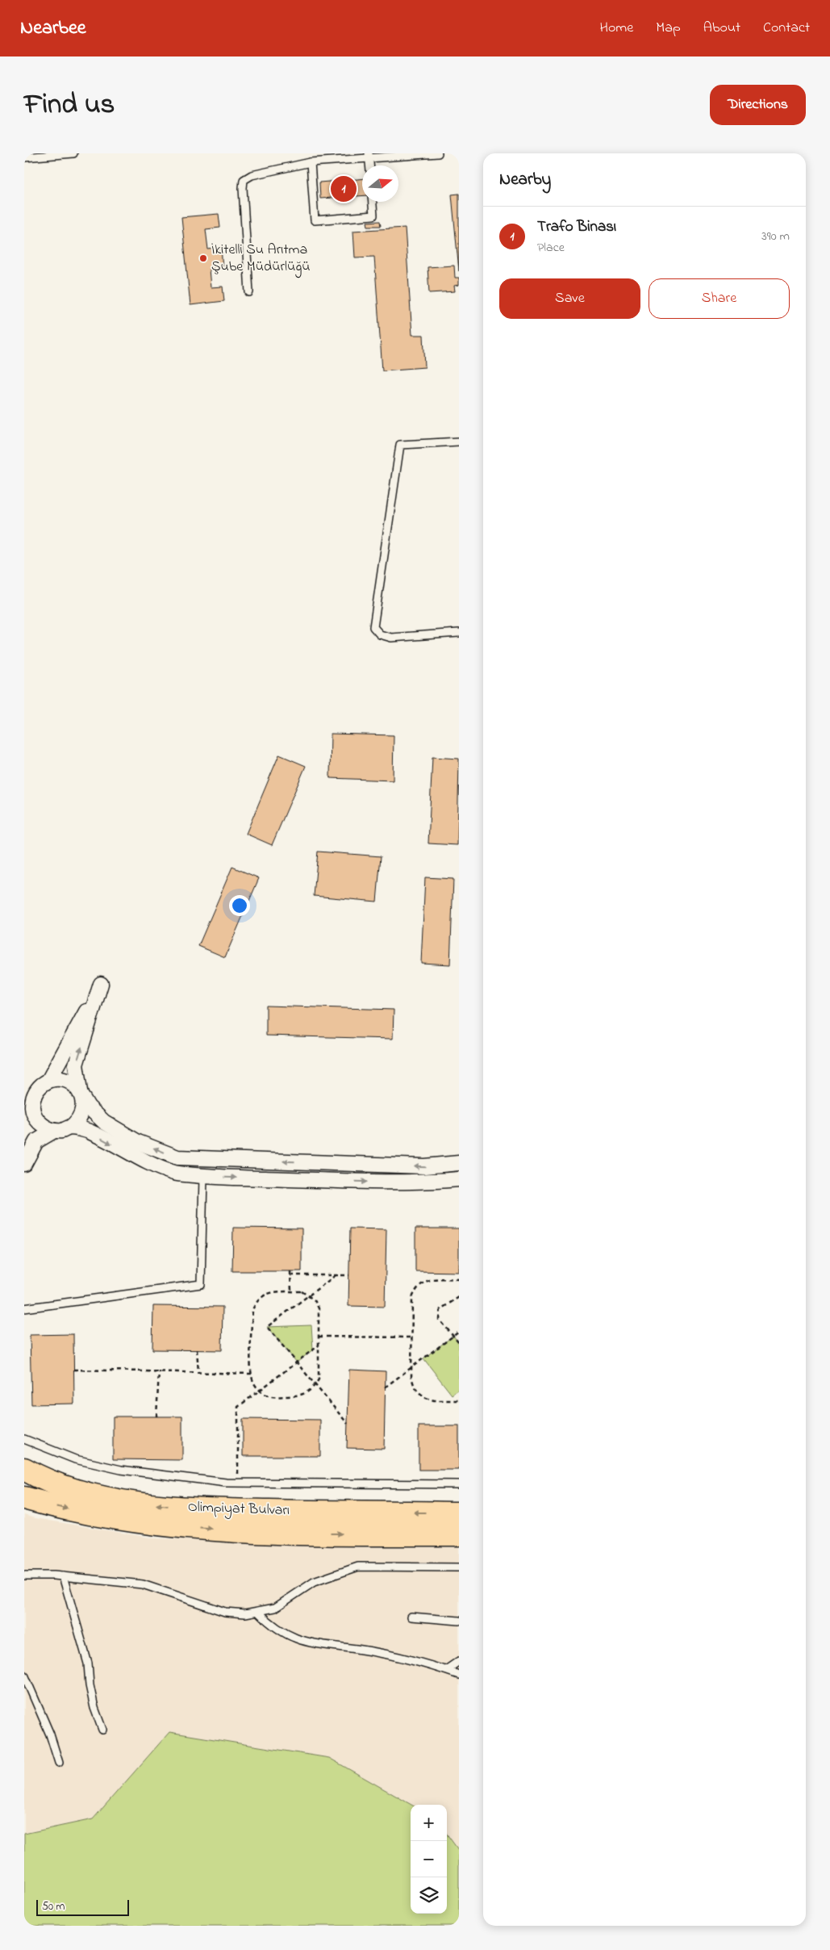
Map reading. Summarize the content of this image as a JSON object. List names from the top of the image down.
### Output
{
  "streets": {
    "main road": ["Olimpiyat Bulvarı"]
  },
  "places": ["İkitelli Su Arıtma Şube Müdürlüğü"],
  "scale_bar": "50 m",
  "north": "right",
  "page": {
    "header": "Nearbee",
    "nav": [
      "Home",
      "Map",
      "About",
      "Contact"
    ],
    "title": "Find us",
    "buttons": [
      "Directions",
      ["Save", "Share"]
    ],
    "heading": "Nearby",
    "pins": "1",
    "list": [
      {
        "mark": "1",
        "name": "Trafo Binası",
        "note": "Place",
        "value": "390 m"
      }
    ],
    "map_buttons": ["+", "−"],
    "scale": "50 m"
  }
}
